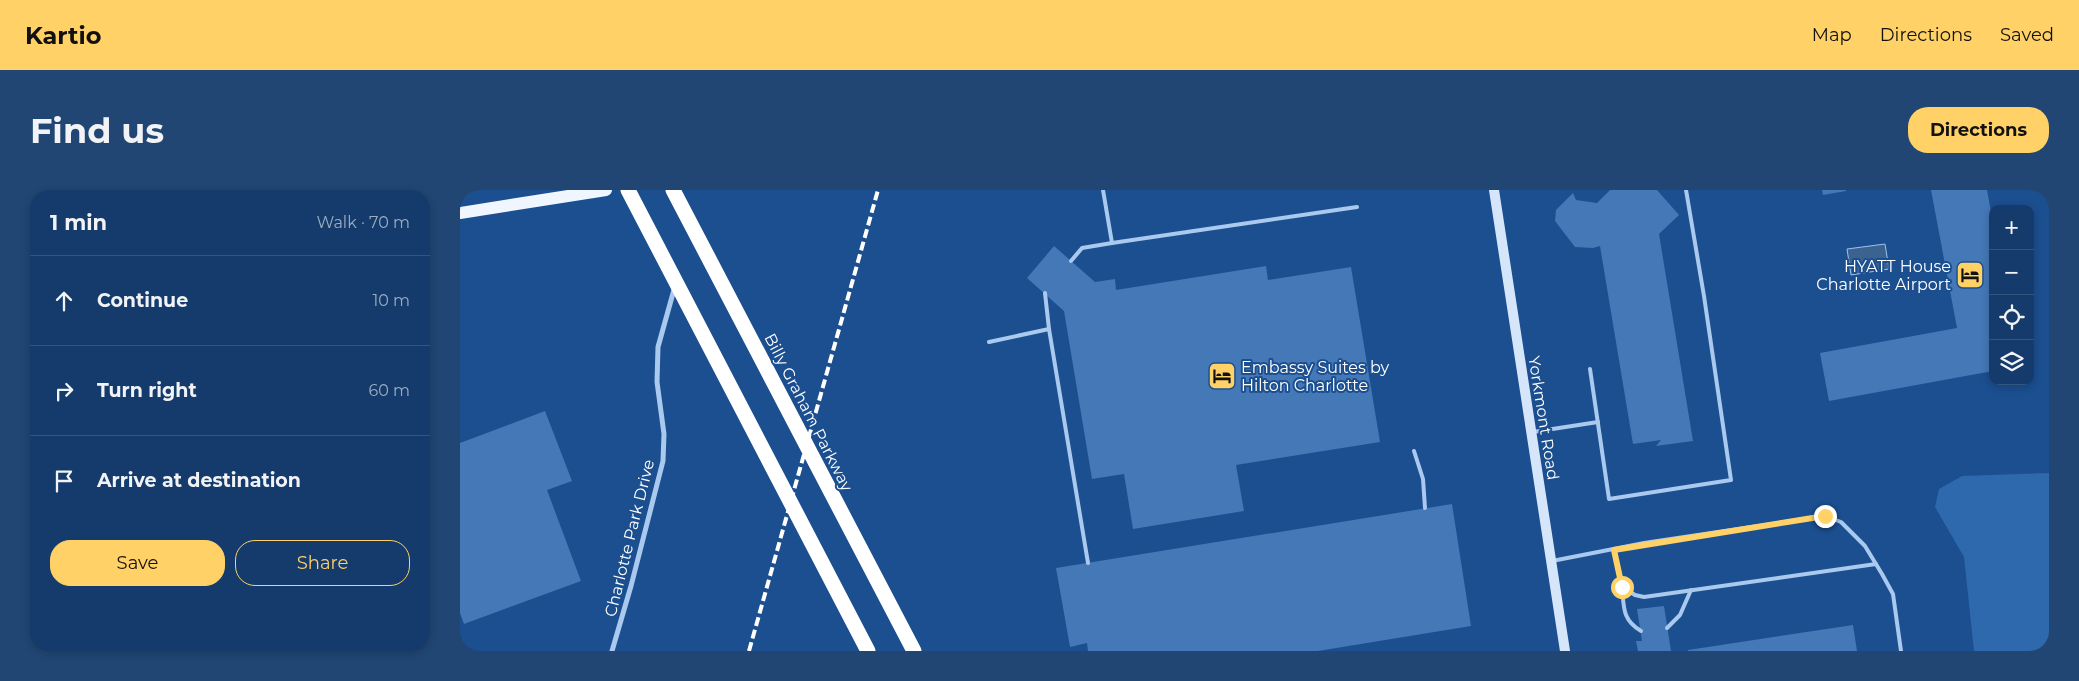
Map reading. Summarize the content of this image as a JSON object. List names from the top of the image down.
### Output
{
  "streets": {
    "highway": ["Billy Graham Parkway"],
    "street": ["Yorkmont Road", "Charlotte Park Drive"]
  },
  "places": {
    "hotel": ["HYATT House Charlotte Airport", "Embassy Suites by Hilton Charlotte"]
  },
  "page": {
    "header": "Kartio",
    "nav": ["Map", "Directions", "Saved"],
    "buttons": [
      "Directions",
      ["Save", "Share"]
    ],
    "title": "Find us",
    "heading": ["1 min", "Walk · 70 m"],
    "map_buttons": ["+", "−"],
    "list": [
      ["Continue", "10 m"],
      ["Turn right", "60 m"],
      "Arrive at destination"
    ]
  }
}
